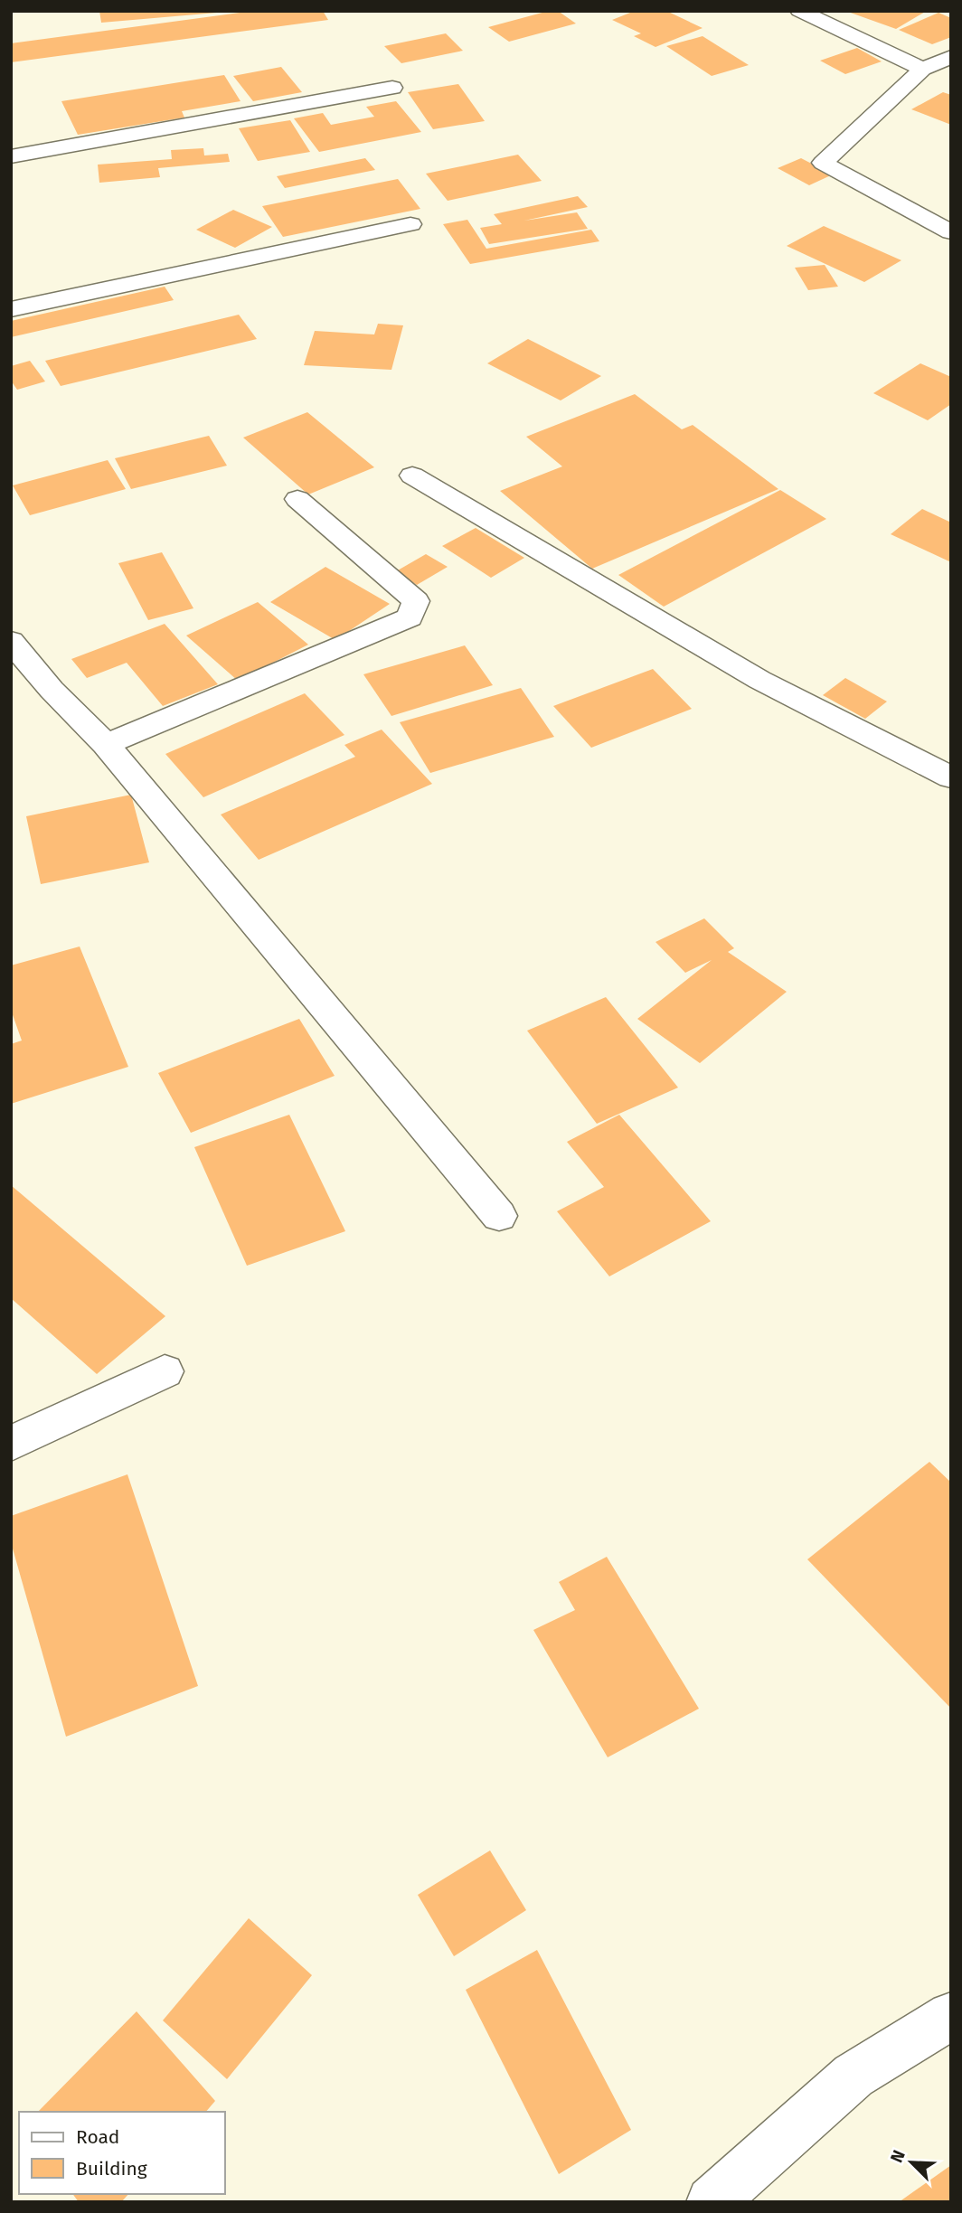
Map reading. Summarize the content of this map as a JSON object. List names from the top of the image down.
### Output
{
  "legend": ["Road", "Building"],
  "north": "top left"
}
